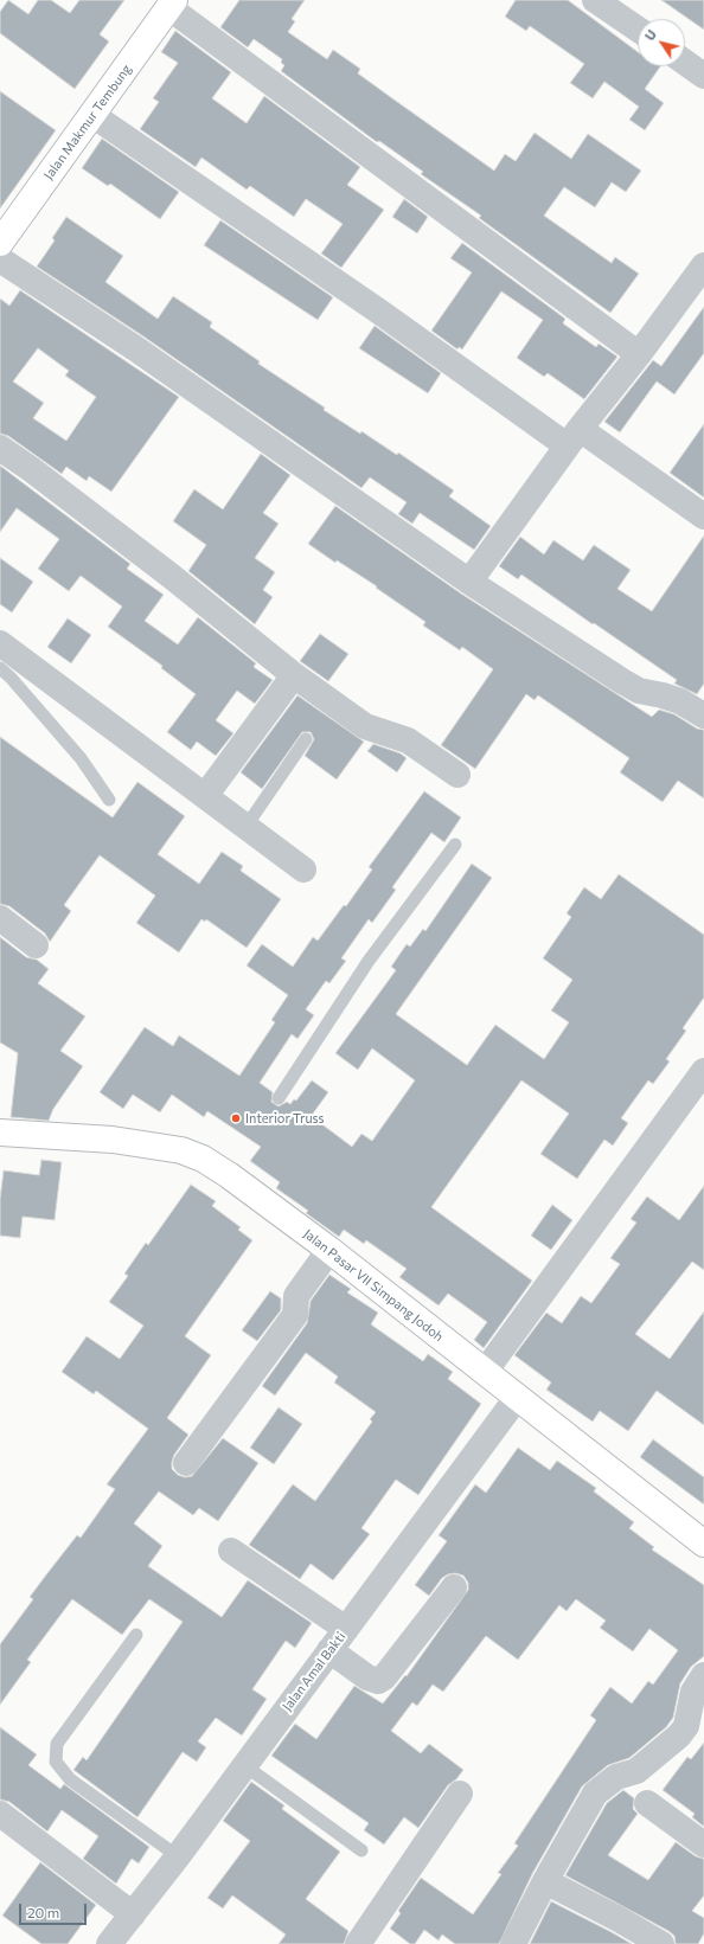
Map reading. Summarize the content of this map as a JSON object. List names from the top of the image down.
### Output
{
  "streets": {
    "main road": ["Jalan Makmur Tembung", "Jalan Pasar VII Simpang Jodoh"],
    "street": ["Jalan Amal Bakti"]
  },
  "crossings": [
    ["Jalan Pasar VII Simpang Jodoh", "Jalan Amal Bakti"]
  ],
  "places": ["Interior Truss"],
  "scale_bar": "20 m",
  "north": "top left"
}
